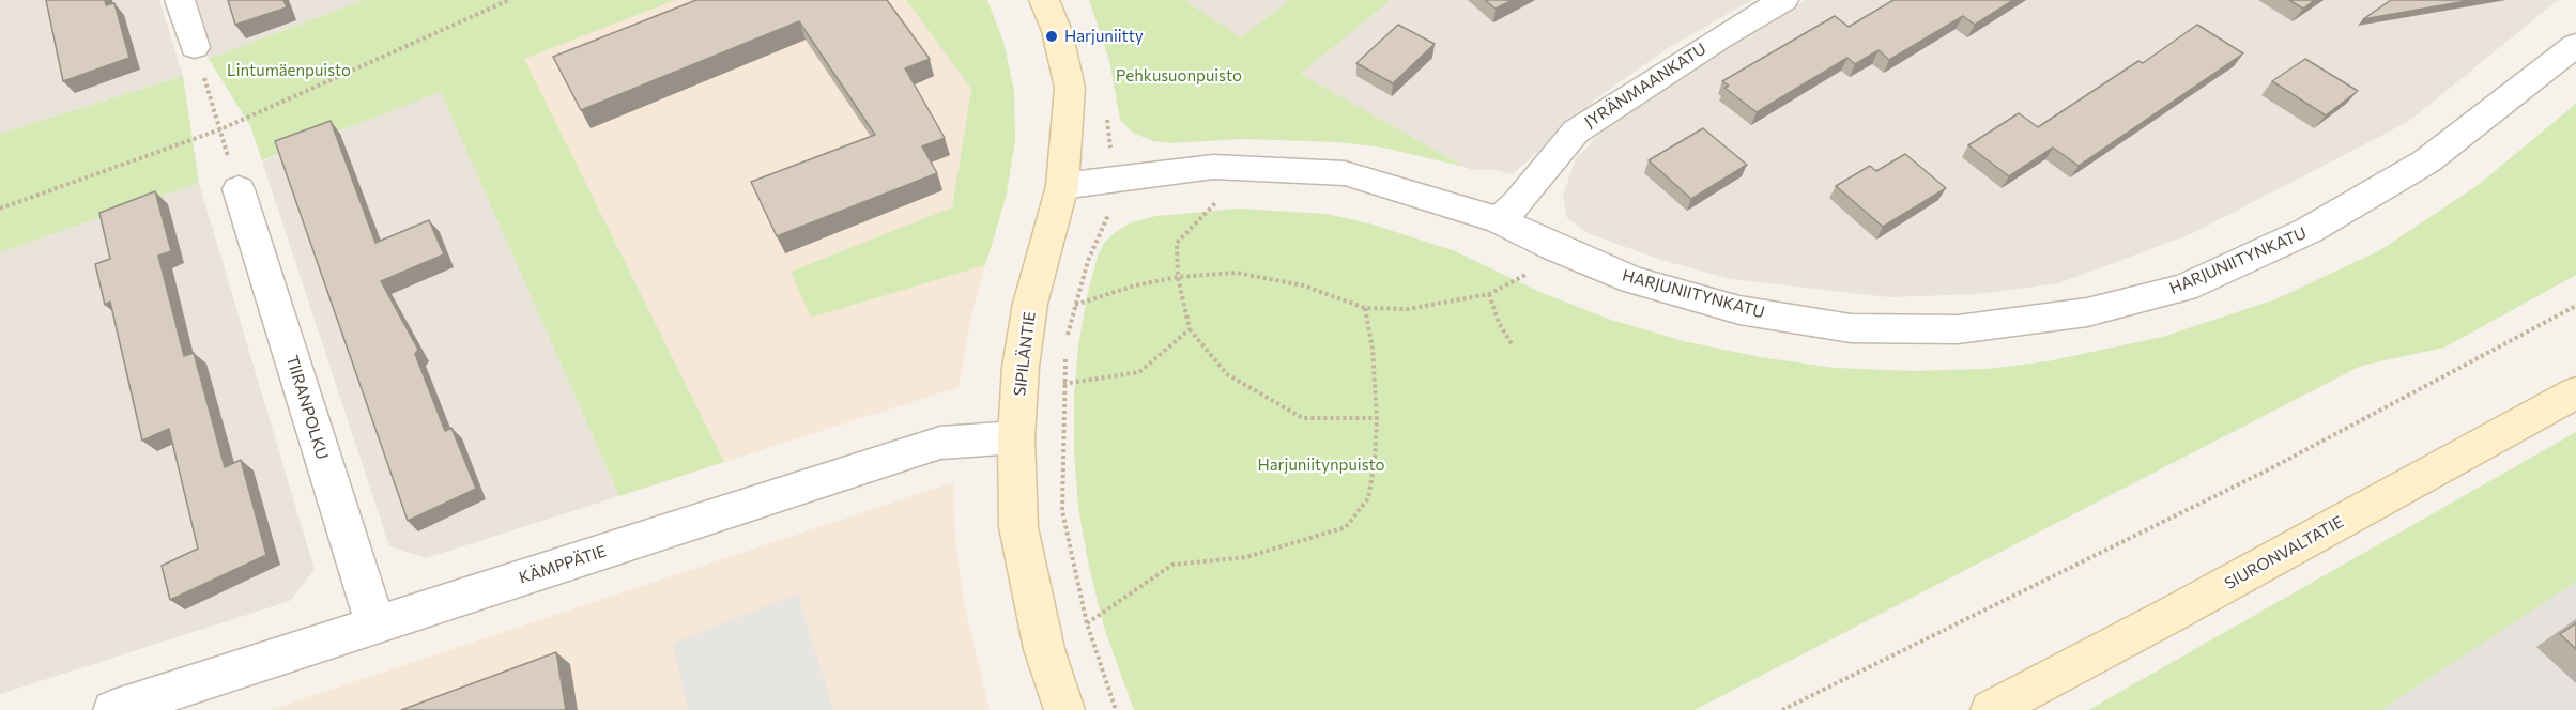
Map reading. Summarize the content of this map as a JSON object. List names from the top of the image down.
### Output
{
  "streets": {
    "street": [
      "JYRÄNMAANKATU",
      "HARJUNIITYNKATU",
      "SIPILÄNTIE",
      "TIIRANPOLKU",
      "SIURONVALTATIE",
      "KÄMPPÄTIE"
    ]
  },
  "crossings": [
    ["JYRÄNMAANKATU", "HARJUNIITYNKATU"],
    ["HARJUNIITYNKATU", "SIPILÄNTIE"],
    ["SIPILÄNTIE", "KÄMPPÄTIE"],
    ["TIIRANPOLKU", "KÄMPPÄTIE"]
  ],
  "parks": ["Lintumäenpuisto", "Pehkusuonpuisto", "Harjuniitynpuisto"],
  "places": ["Harjuniitty"]
}
